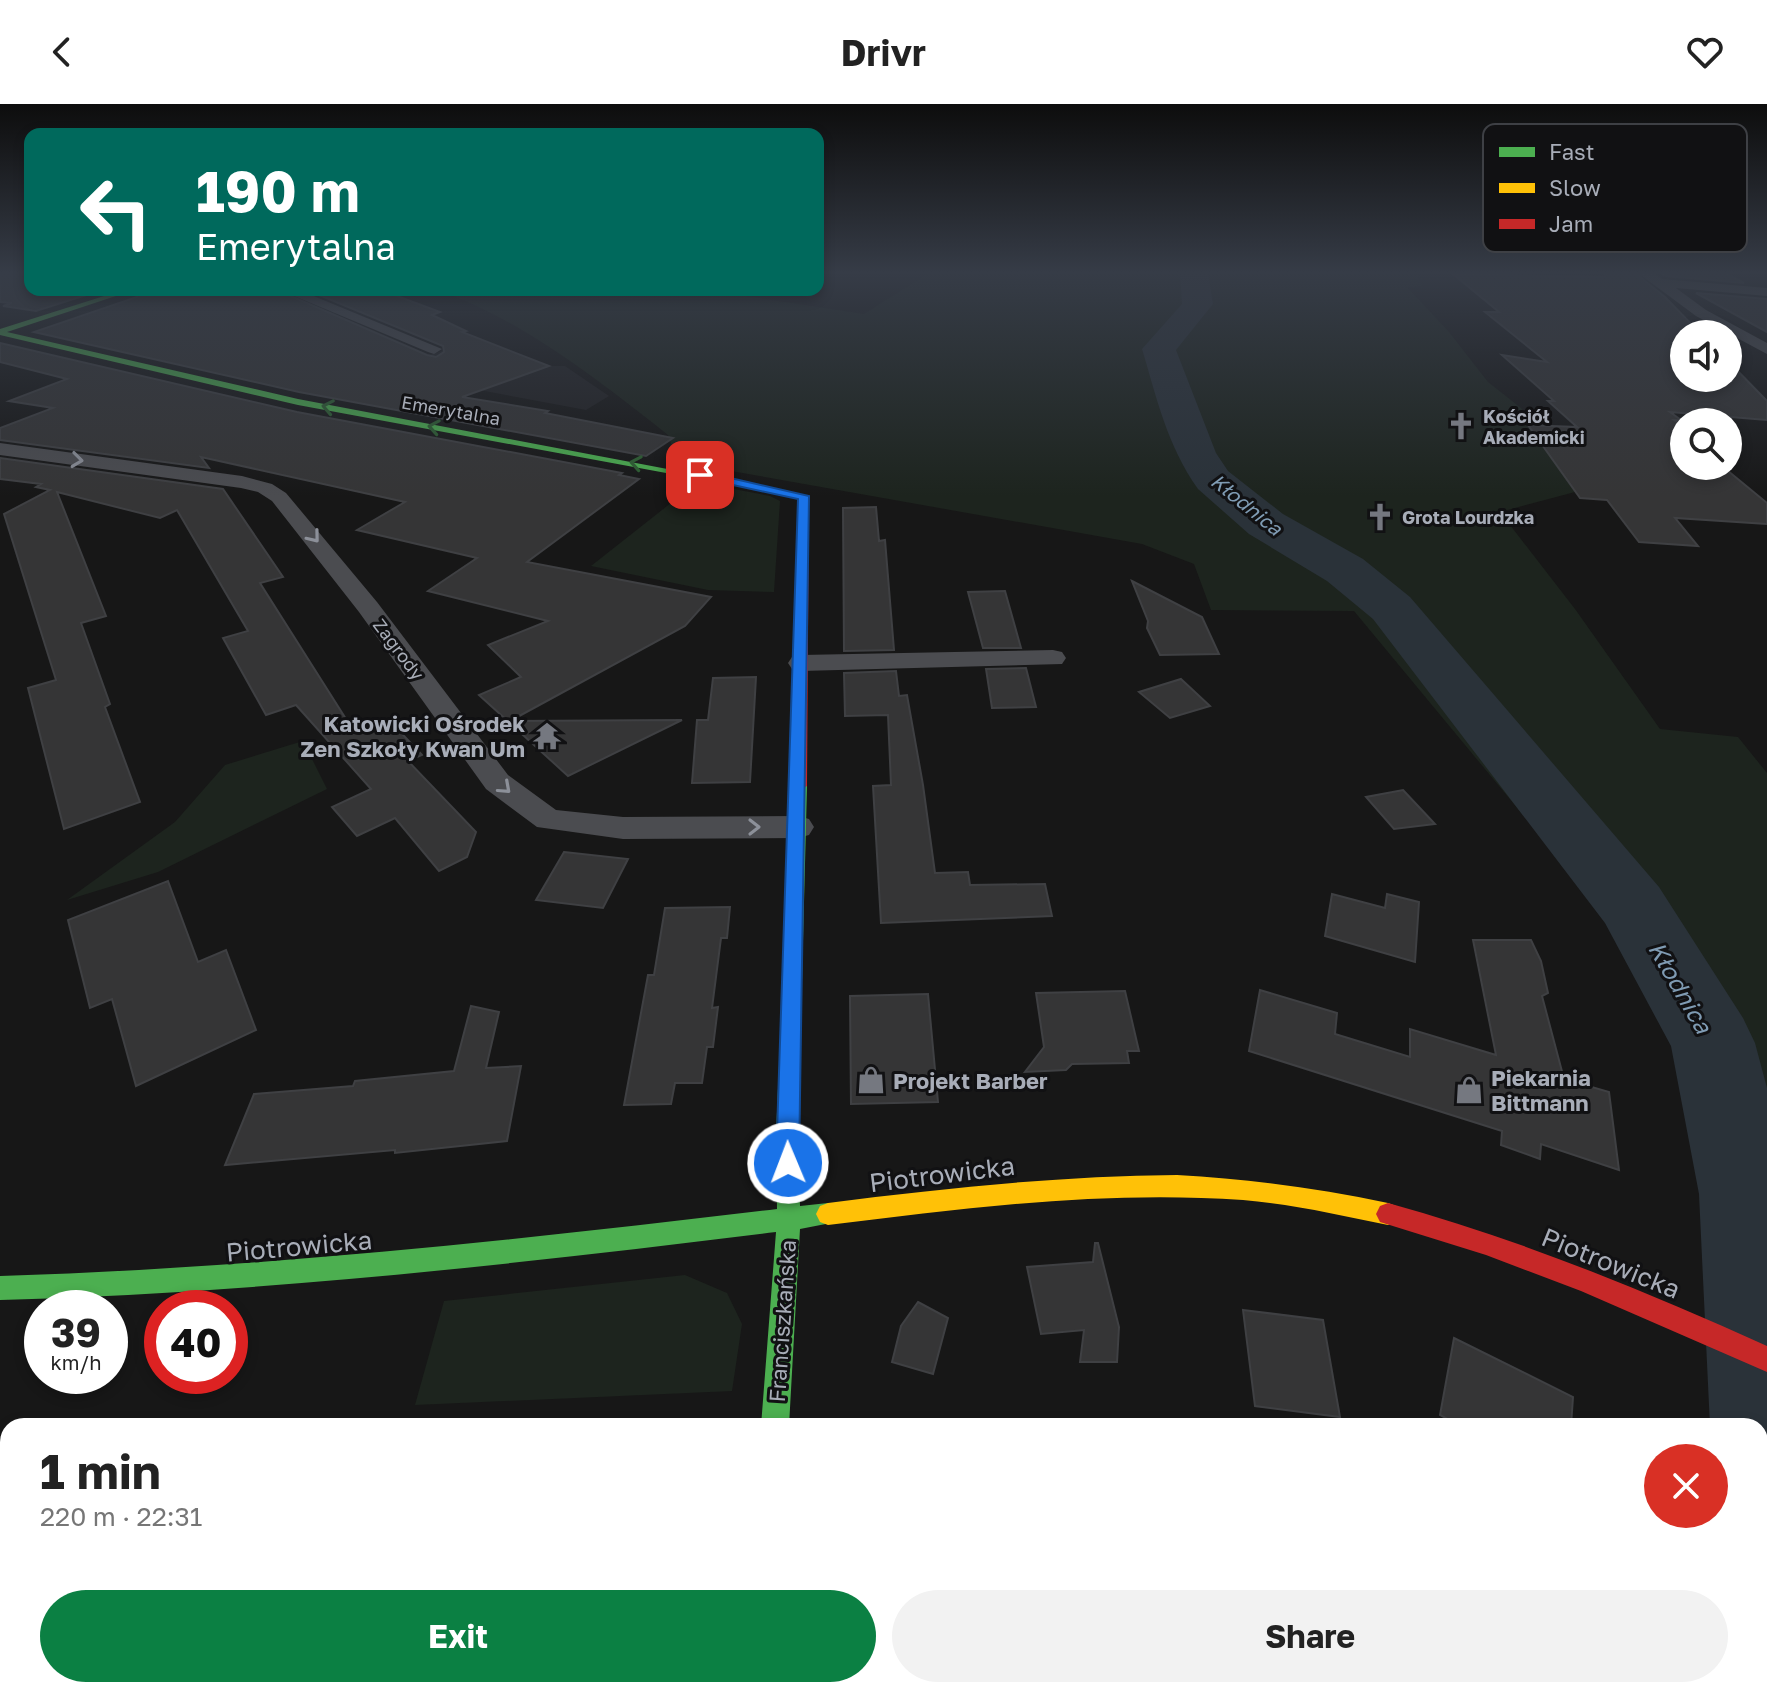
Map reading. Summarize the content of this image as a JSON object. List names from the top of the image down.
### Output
{
  "streets": {
    "street": [
      "Emerytalna",
      "Zagrody",
      "Piotrowicka",
      "Franciszkańska"
    ]
  },
  "crossings": [
    ["Emerytalna", "Franciszkańska"],
    ["Zagrody", "Franciszkańska"],
    ["Piotrowicka", "Franciszkańska"]
  ],
  "one_way": ["Emerytalna", "Zagrody"],
  "water": ["Kłodnica"],
  "places": {
    "church": ["Kościół Akademicki", "Grota Lourdzka"],
    "temple": ["Katowicki Ośrodek Zen Szkoły Kwan Um"],
    "shop": ["Projekt Barber", "Piekarnia Bittmann"]
  },
  "legend": ["Fast", "Slow", "Jam"],
  "page": {
    "header": "Drivr",
    "turn": ["190 m", "Emerytalna"],
    "speed": "39 km/h",
    "limit": "40",
    "heading": ["1 min", "220 m · 22:31"],
    "buttons": ["Exit", "Share"]
  }
}
